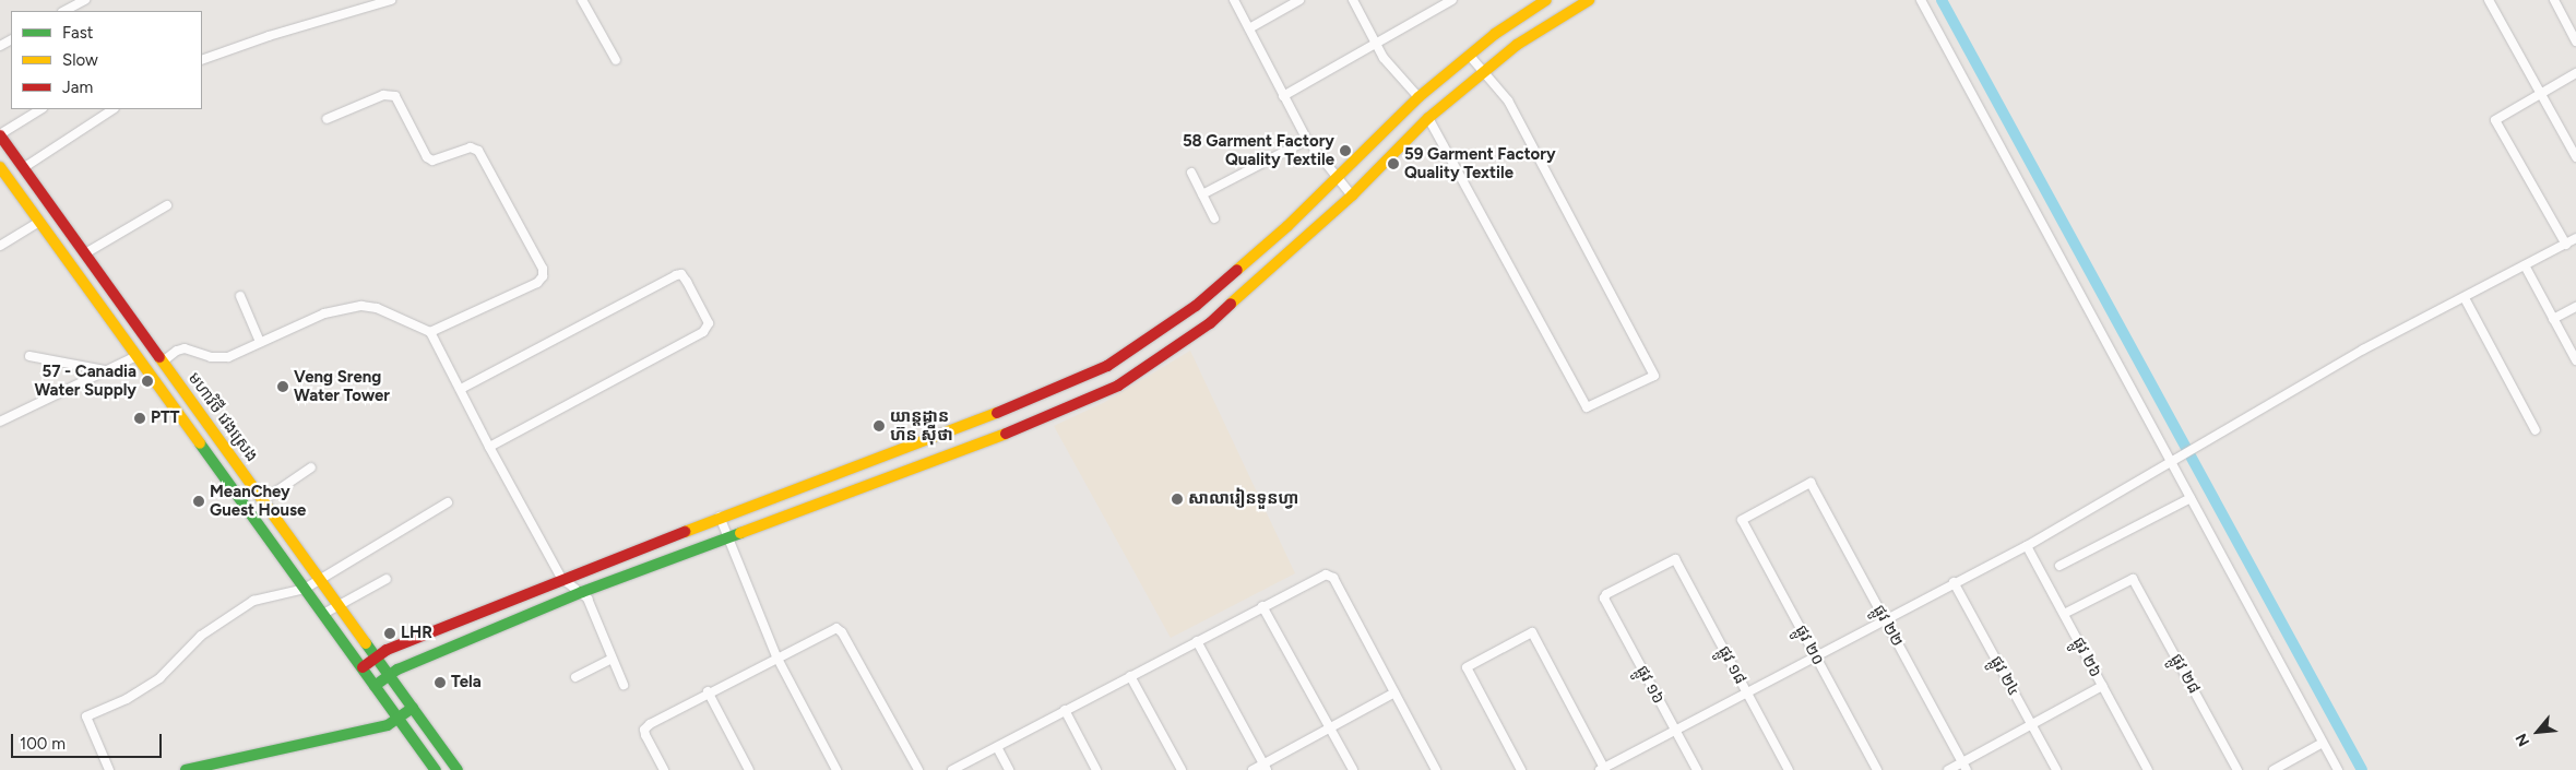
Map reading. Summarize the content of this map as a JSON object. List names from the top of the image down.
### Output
{
  "streets": {
    "main road": ["មហាវិថី វេងស្រេង"],
    "street": [
      "ផ្លូវ ២២",
      "ផ្លូវ ២០",
      "ផ្លូវ ២៦",
      "ផ្លូវ ១៨",
      "ផ្លូវ ២៨",
      "ផ្លូវ ២៤",
      "ផ្លូវ ១៦"
    ]
  },
  "crossings": [
    ["ផ្លូវ ២២", "ផ្លូវ ២០"],
    ["ផ្លូវ ២៦", "ផ្លូវ ២៨"],
    ["ផ្លូវ ១៨", "ផ្លូវ ១៦"]
  ],
  "places": [
    "58 Garment Factory Quality Textile",
    "59 Garment Factory Quality Textile",
    "57 - Canadia Water Supply",
    "Veng Sreng Water Tower",
    "PTT",
    "យាន្ដដ្ឋាន ហ៊ន ស៊ីថា",
    "សាលារៀនទួនហ្វា",
    "MeanChey Guest House",
    "LHR",
    "Tela"
  ],
  "legend": ["Fast", "Slow", "Jam"],
  "scale_bar": "100 m",
  "north": "bottom left"
}
